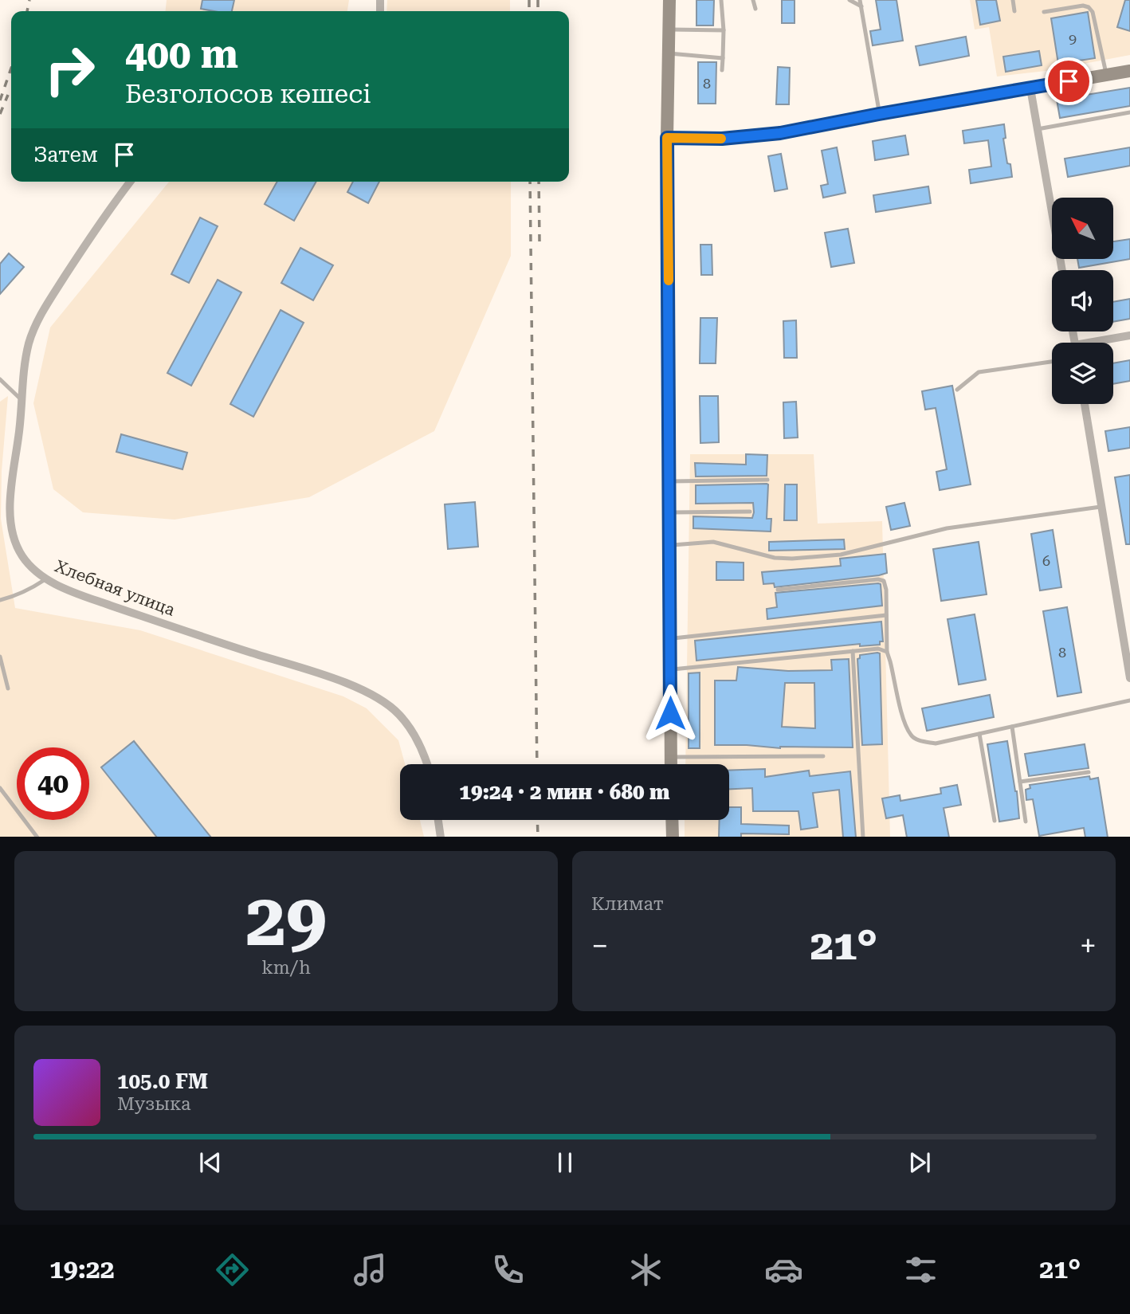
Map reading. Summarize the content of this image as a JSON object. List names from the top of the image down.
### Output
{
  "streets": {
    "street": ["Хлебная улица"]
  },
  "house_numbers": [
    "9",
    "8",
    "6",
    "8"
  ],
  "north": "top left",
  "page": {
    "turn": ["400 m", "Безголосов көшесі"],
    "then": "Затем",
    "limit": "40",
    "trip": "19:24 · 2 мин · 680 m",
    "tile": [
      ["29", "km/h"],
      "Климат"
    ],
    "heat": ["−", "21°", "+"],
    "song": ["105.0 FM", "Музыка"],
    "tabs": ["19:22", "21°"]
  }
}
